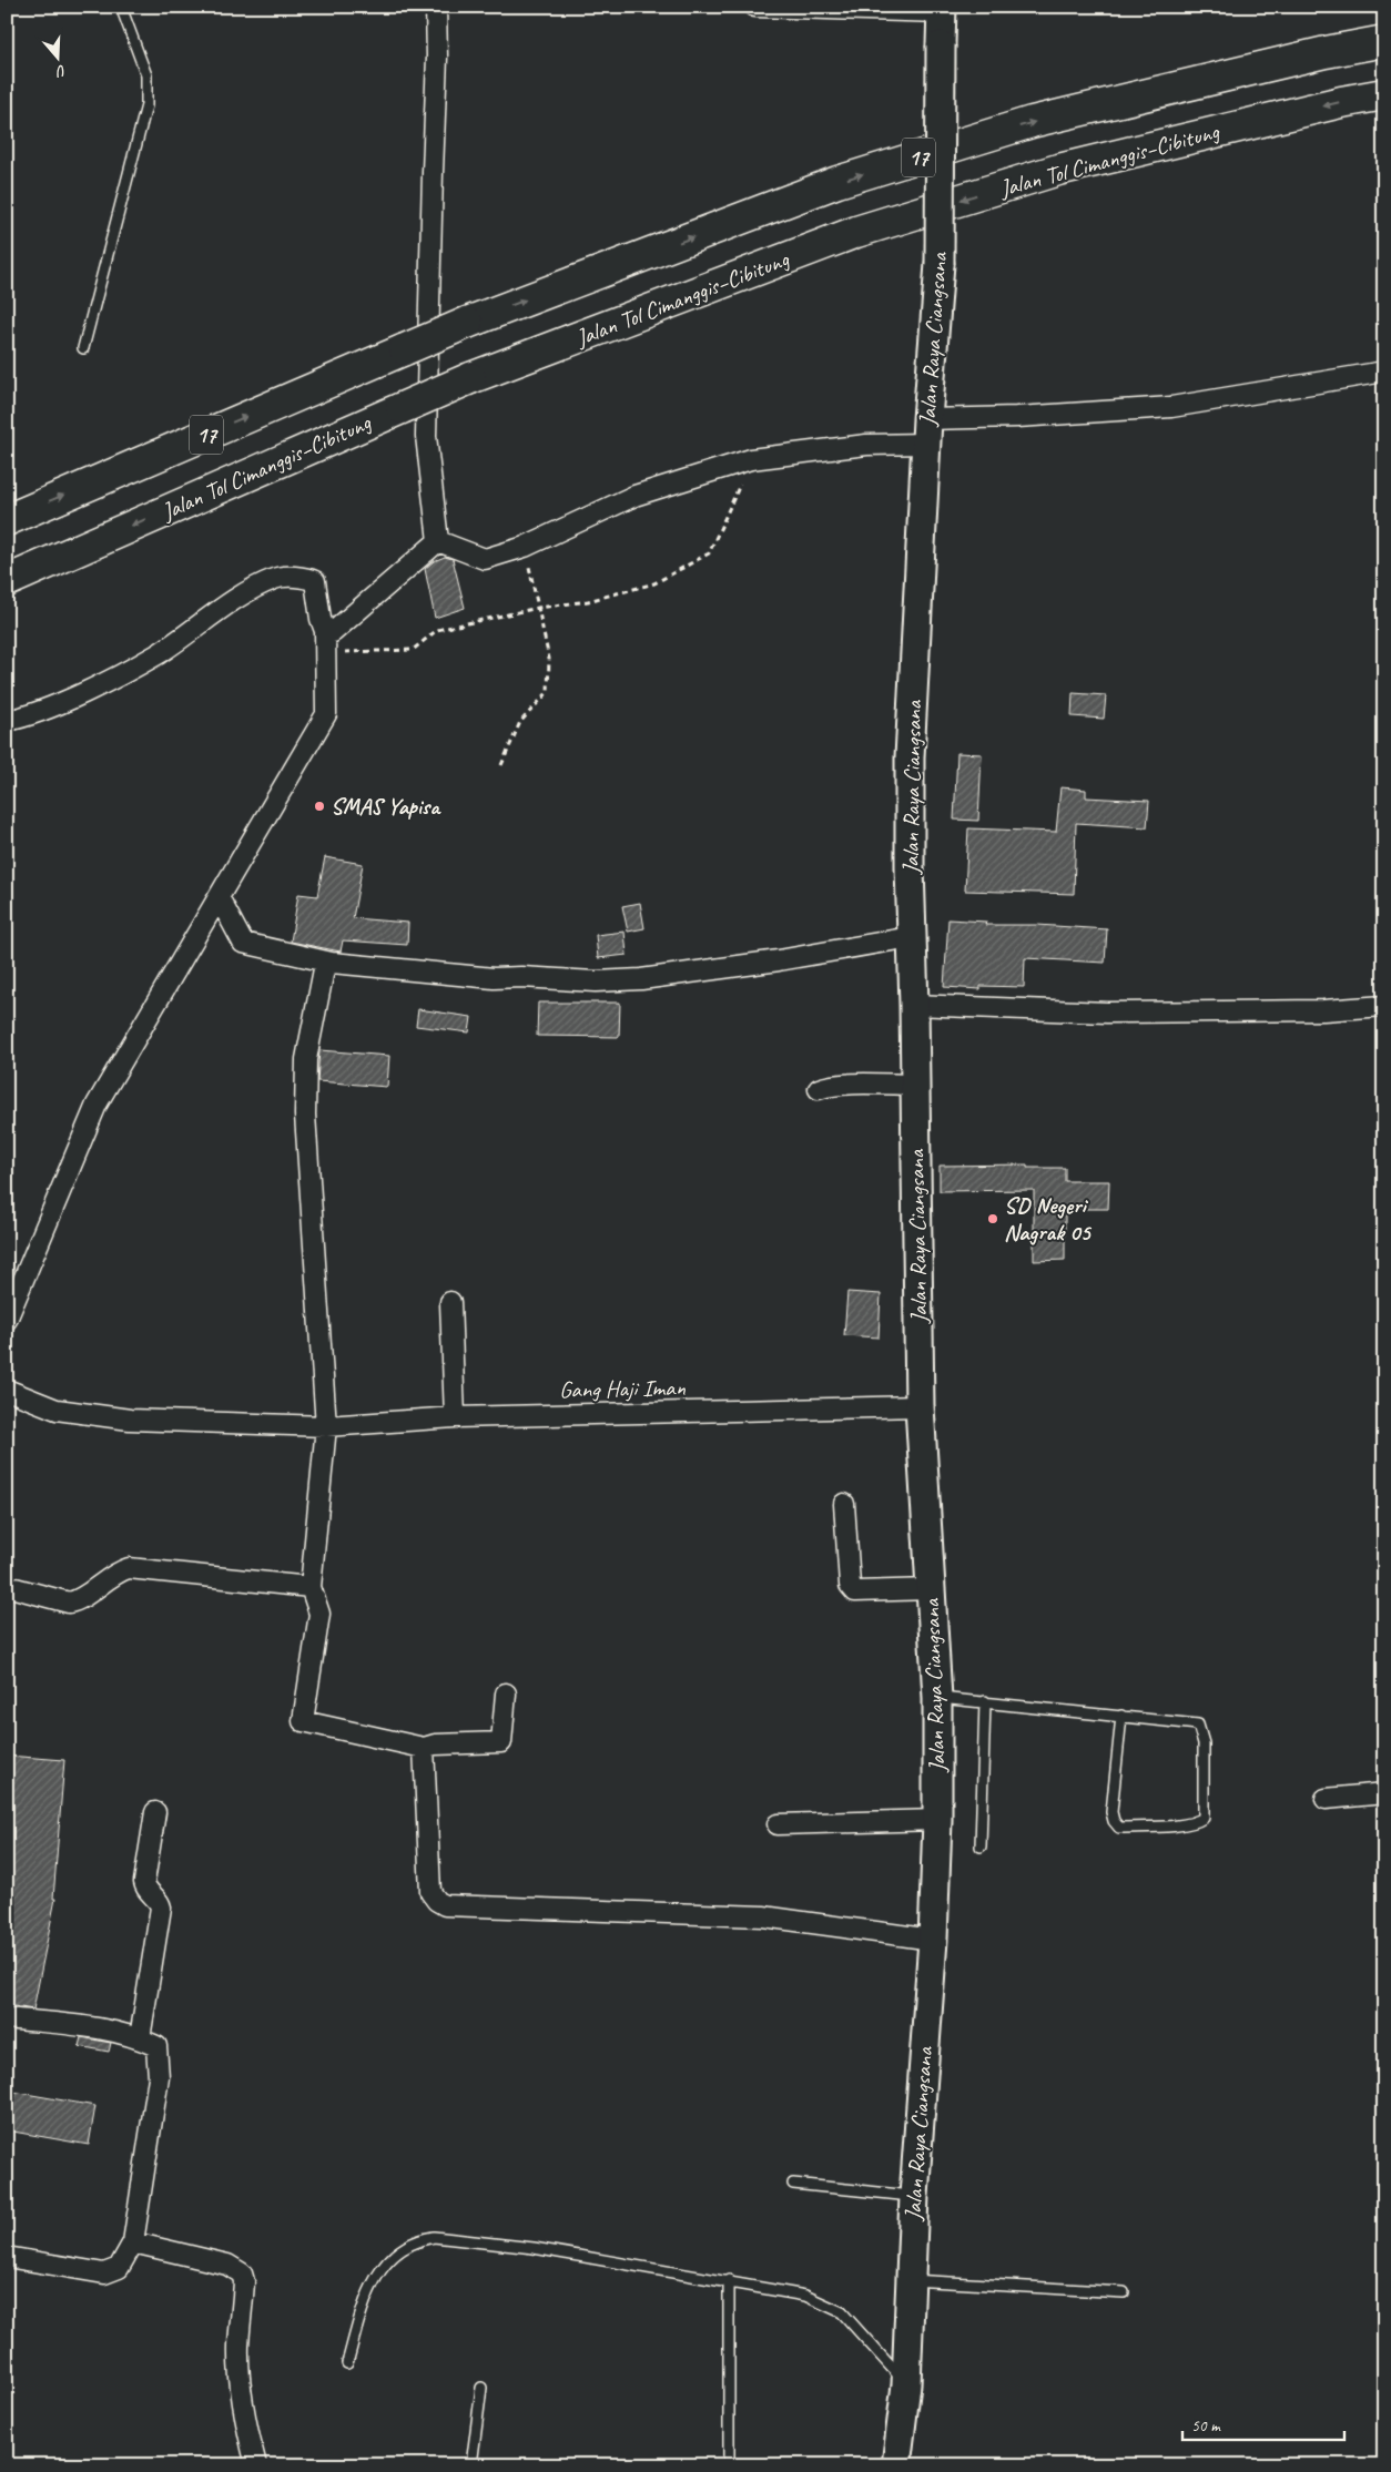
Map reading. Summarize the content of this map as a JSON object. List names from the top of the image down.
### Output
{
  "streets": {
    "highway": ["17", "Jalan Tol Cimanggis–Cibitung"],
    "main road": ["Jalan Raya Ciangsana"],
    "street": ["Gang Haji Iman"]
  },
  "crossings": [
    ["Jalan Raya Ciangsana", "Gang Haji Iman"]
  ],
  "places": ["SMAS Yapisa", "SD Negeri Nagrak 05"],
  "scale_bar": "50 m",
  "north": "bottom"
}
